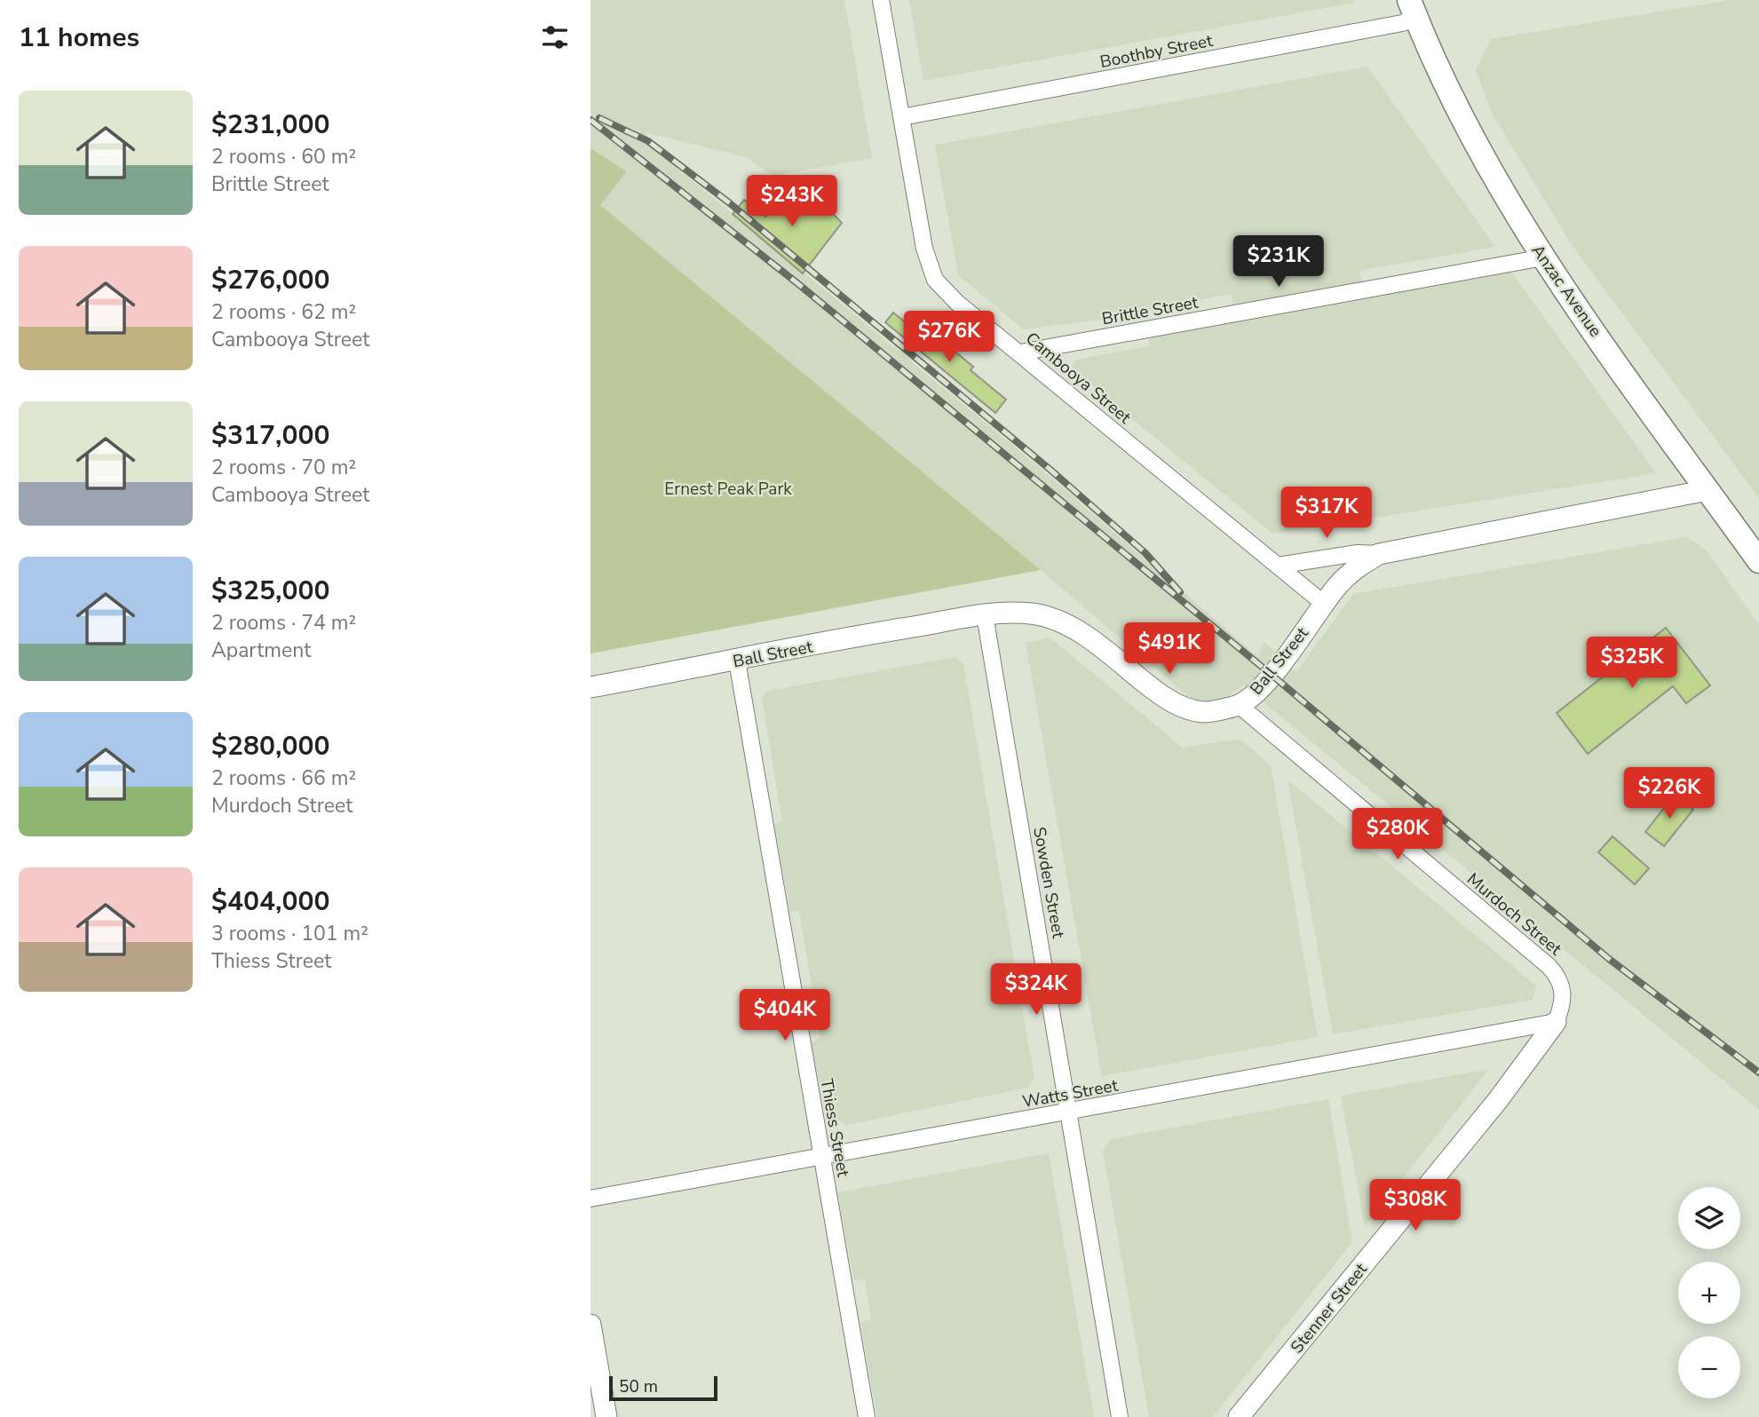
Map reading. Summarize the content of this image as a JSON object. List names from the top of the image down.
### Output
{
  "streets": {
    "highway": ["Anzac Avenue"],
    "main road": ["Ball Street", "Stenner Street"],
    "street": [
      "Boothby Street",
      "Brittle Street",
      "Cambooya Street",
      "Sowden Street",
      "Murdoch Street",
      "Watts Street",
      "Thiess Street"
    ]
  },
  "crossings": [
    ["Boothby Street", "Anzac Avenue"],
    ["Boothby Street", "Cambooya Street"],
    ["Anzac Avenue", "Brittle Street"],
    ["Anzac Avenue", "Ball Street"],
    ["Brittle Street", "Cambooya Street"],
    ["Cambooya Street", "Ball Street"],
    ["Ball Street", "Sowden Street"],
    ["Ball Street", "Murdoch Street"],
    ["Ball Street", "Thiess Street"],
    ["Sowden Street", "Watts Street"],
    ["Murdoch Street", "Watts Street"],
    ["Murdoch Street", "Stenner Street"],
    ["Watts Street", "Thiess Street"],
    ["Watts Street", "Stenner Street"]
  ],
  "parks": ["Ernest Peak Park"],
  "scale_bar": "50 m",
  "page": {
    "heading": "11 homes",
    "list": [
      {
        "name": "$231,000",
        "note": "2 rooms · 60 m² · Brittle Street"
      },
      {
        "name": "$276,000",
        "note": "2 rooms · 62 m² · Cambooya Street"
      },
      {
        "name": "$317,000",
        "note": "2 rooms · 70 m² · Cambooya Street"
      },
      {
        "name": "$325,000",
        "note": "2 rooms · 74 m² · Apartment"
      },
      {
        "name": "$280,000",
        "note": "2 rooms · 66 m² · Murdoch Street"
      },
      {
        "name": "$404,000",
        "note": "3 rooms · 101 m² · Thiess Street"
      }
    ],
    "price": [
      "$243K",
      "$231K",
      "$276K",
      "$317K",
      "$491K",
      "$325K",
      "$226K",
      "$280K",
      "$324K",
      "$404K",
      "$308K"
    ],
    "map_buttons": ["+", "−"],
    "scale": "50 m"
  }
}
